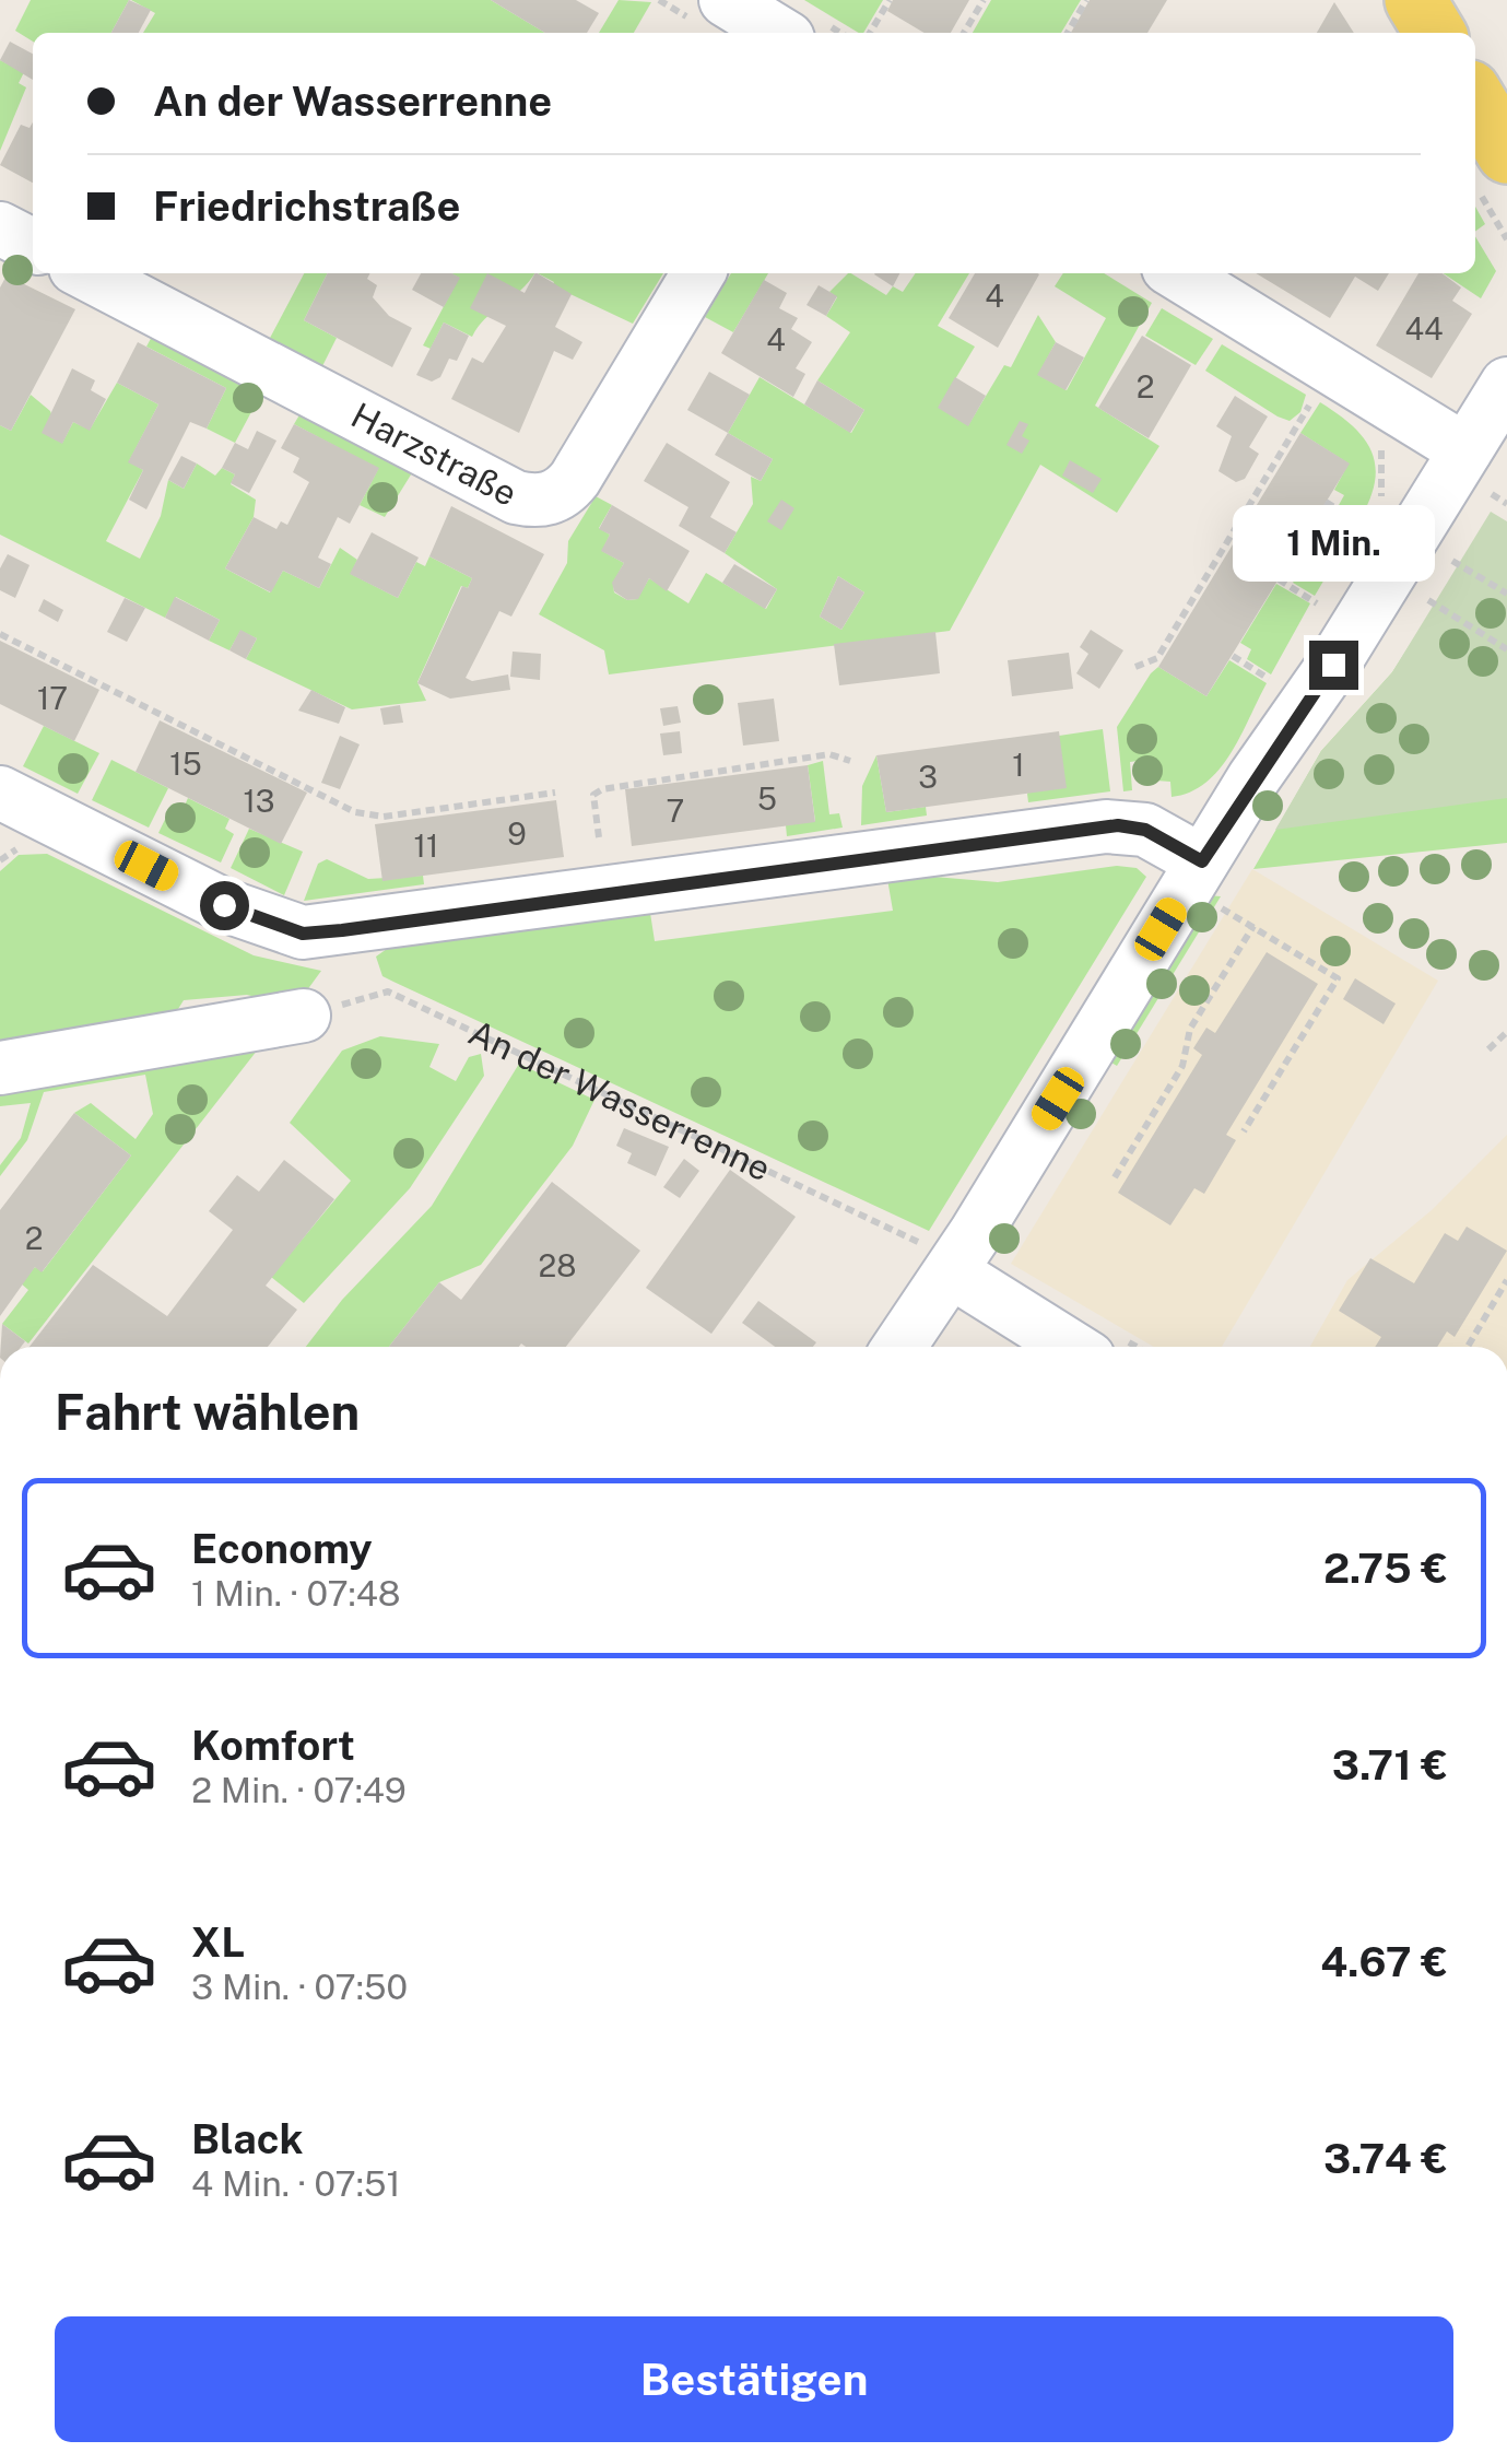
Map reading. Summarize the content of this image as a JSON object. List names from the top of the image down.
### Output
{
  "streets": {
    "street": ["Harzstraße"],
    "path": ["An der Wasserrenne"]
  },
  "house_numbers": [
    "4",
    "44",
    "4",
    "2",
    "17",
    "15",
    "1",
    "3",
    "5",
    "13",
    "7",
    "9",
    "11",
    "2",
    "28"
  ],
  "page": {
    "banner": ["An der Wasserrenne", "Friedrichstraße"],
    "bubble": "1 Min.",
    "heading": "Fahrt wählen",
    "list": [
      {
        "name": "Economy",
        "note": "1 Min. · 07:48",
        "value": "2.75 €"
      },
      {
        "name": "Komfort",
        "note": "2 Min. · 07:49",
        "value": "3.71 €"
      },
      {
        "name": "XL",
        "note": "3 Min. · 07:50",
        "value": "4.67 €"
      },
      {
        "name": "Black",
        "note": "4 Min. · 07:51",
        "value": "3.74 €"
      }
    ],
    "buttons": "Bestätigen"
  }
}
